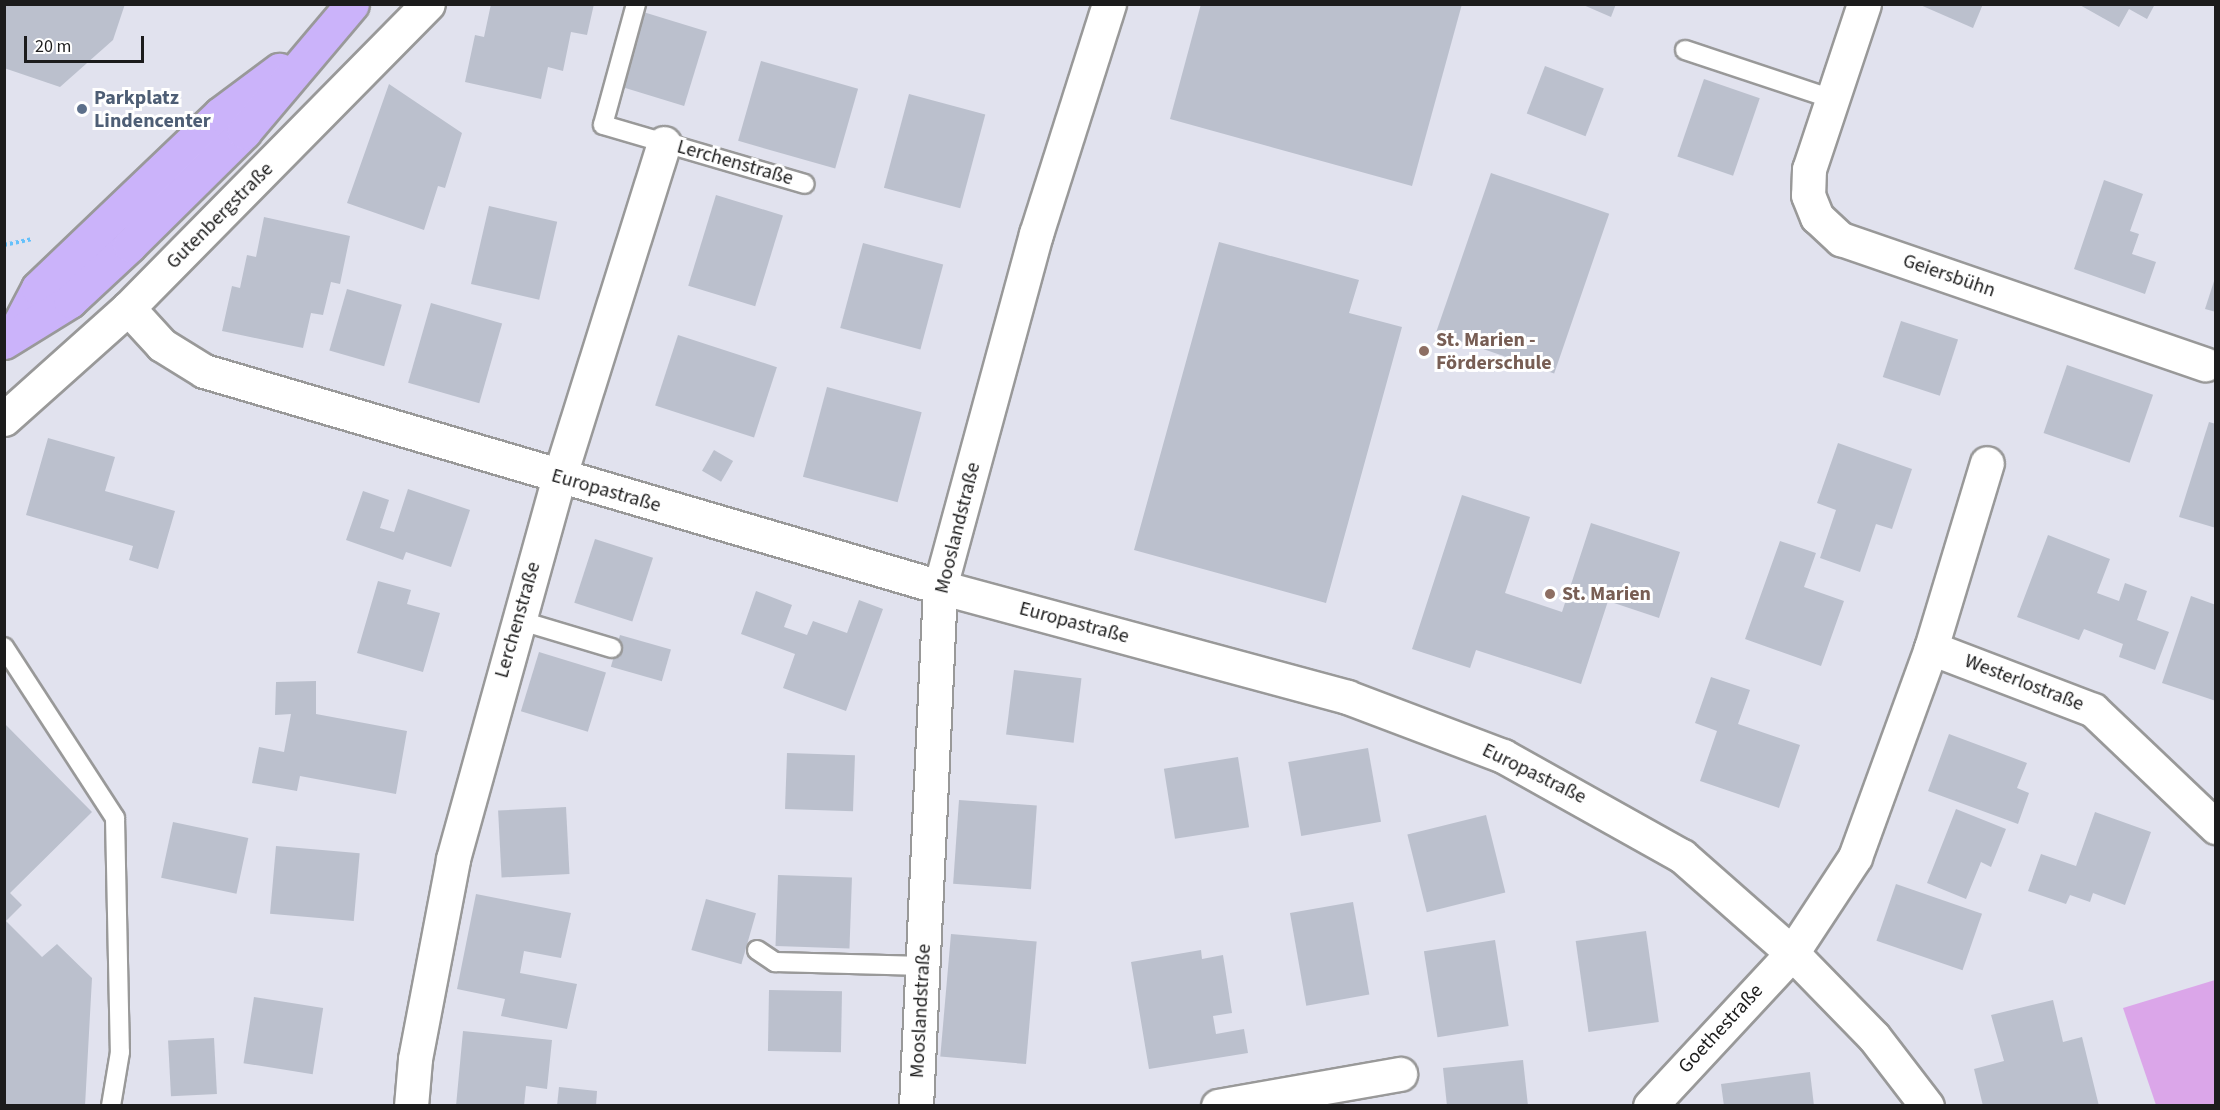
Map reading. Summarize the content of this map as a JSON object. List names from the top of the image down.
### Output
{
  "streets": {
    "street": [
      "Lerchenstraße",
      "Gutenbergstraße",
      "Geiersbühn",
      "Europastraße",
      "Mooslandstraße",
      "Westerlostraße",
      "Goethestraße"
    ]
  },
  "crossings": [
    ["Lerchenstraße", "Europastraße"],
    ["Gutenbergstraße", "Europastraße"],
    ["Europastraße", "Mooslandstraße"],
    ["Europastraße", "Goethestraße"]
  ],
  "places": ["Parkplatz Lindencenter", "St. Marien - Förderschule", "St. Marien"],
  "scale_bar": "20 m"
}
